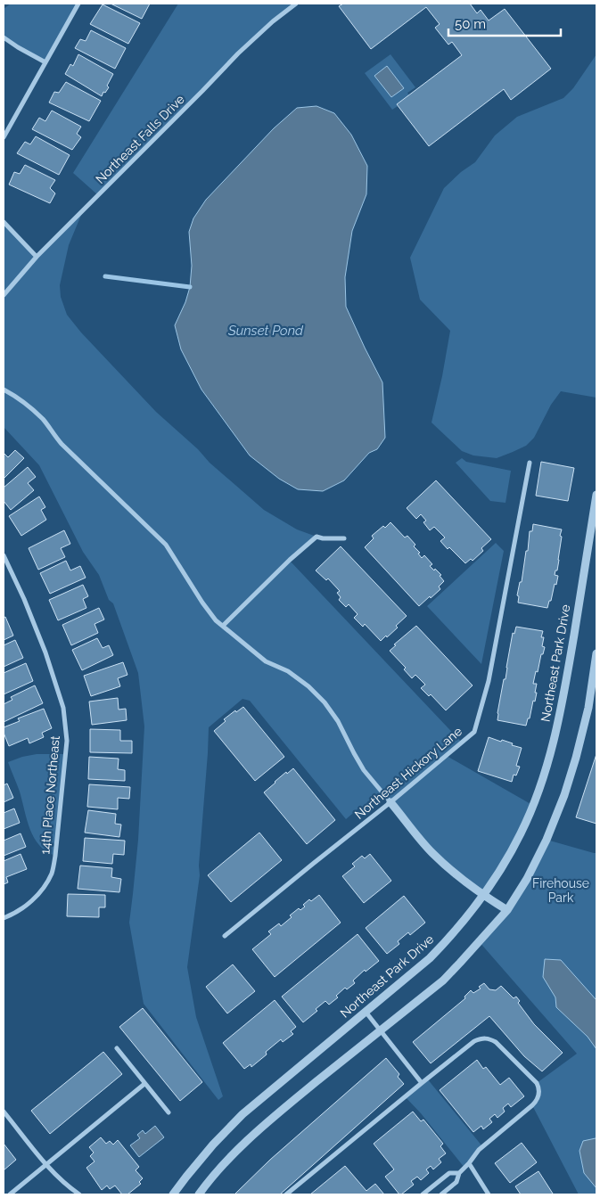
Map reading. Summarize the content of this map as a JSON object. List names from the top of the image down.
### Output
{
  "streets": {
    "street": [
      "Northeast Falls Drive",
      "Northeast Park Drive",
      "Northeast Hickory Lane",
      "14th Place Northeast"
    ]
  },
  "water": ["Sunset Pond"],
  "parks": ["Firehouse Park"],
  "scale_bar": "50 m"
}
